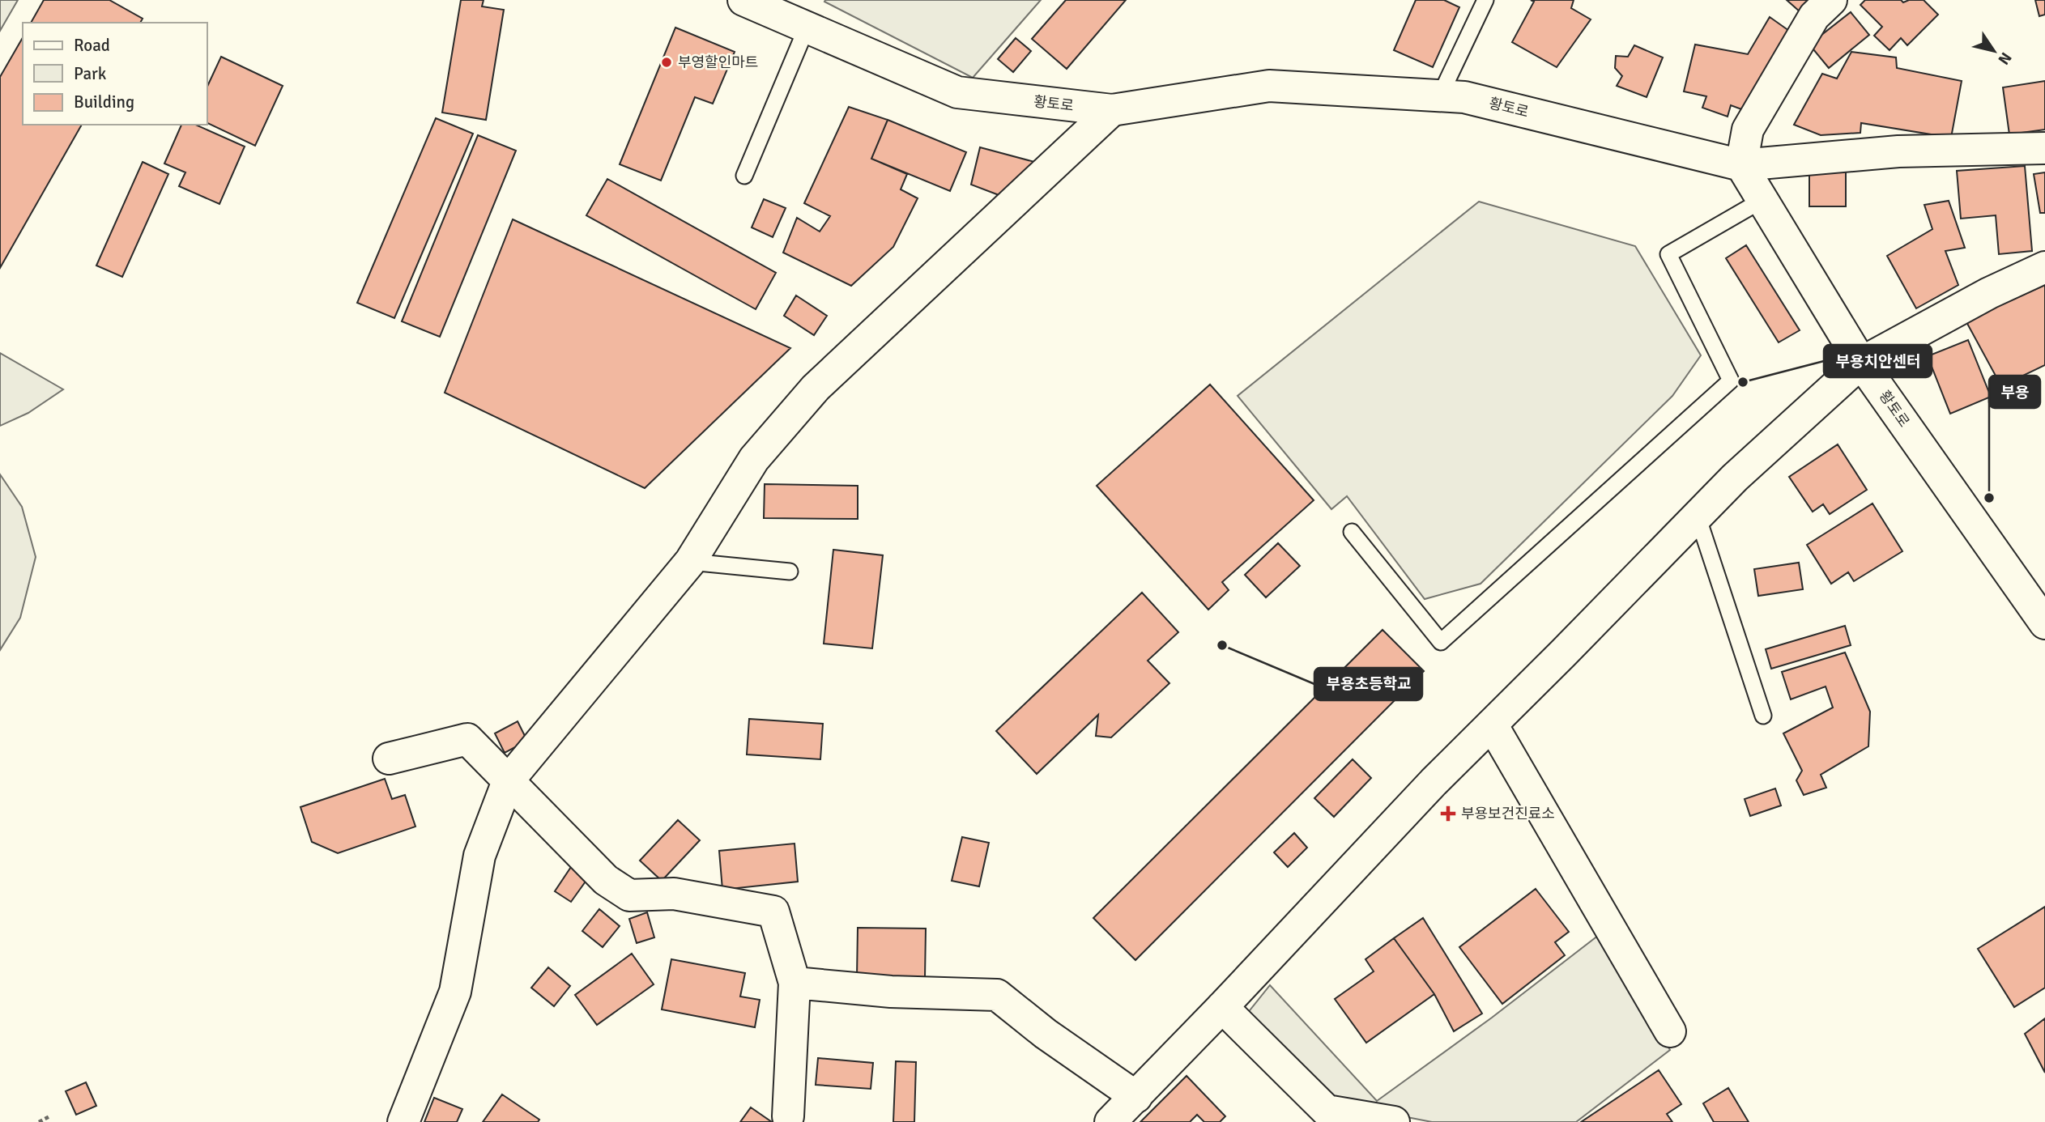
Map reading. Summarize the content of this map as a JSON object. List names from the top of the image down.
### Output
{
  "streets": {
    "street": ["황토로"]
  },
  "places": {
    "other": [
      "부영할인마트",
      "부용치안센터",
      "부용",
      "부용초등학교"
    ],
    "health": ["부용보건진료소"]
  },
  "legend": ["Road", "Park", "Building"],
  "north": "bottom right"
}
